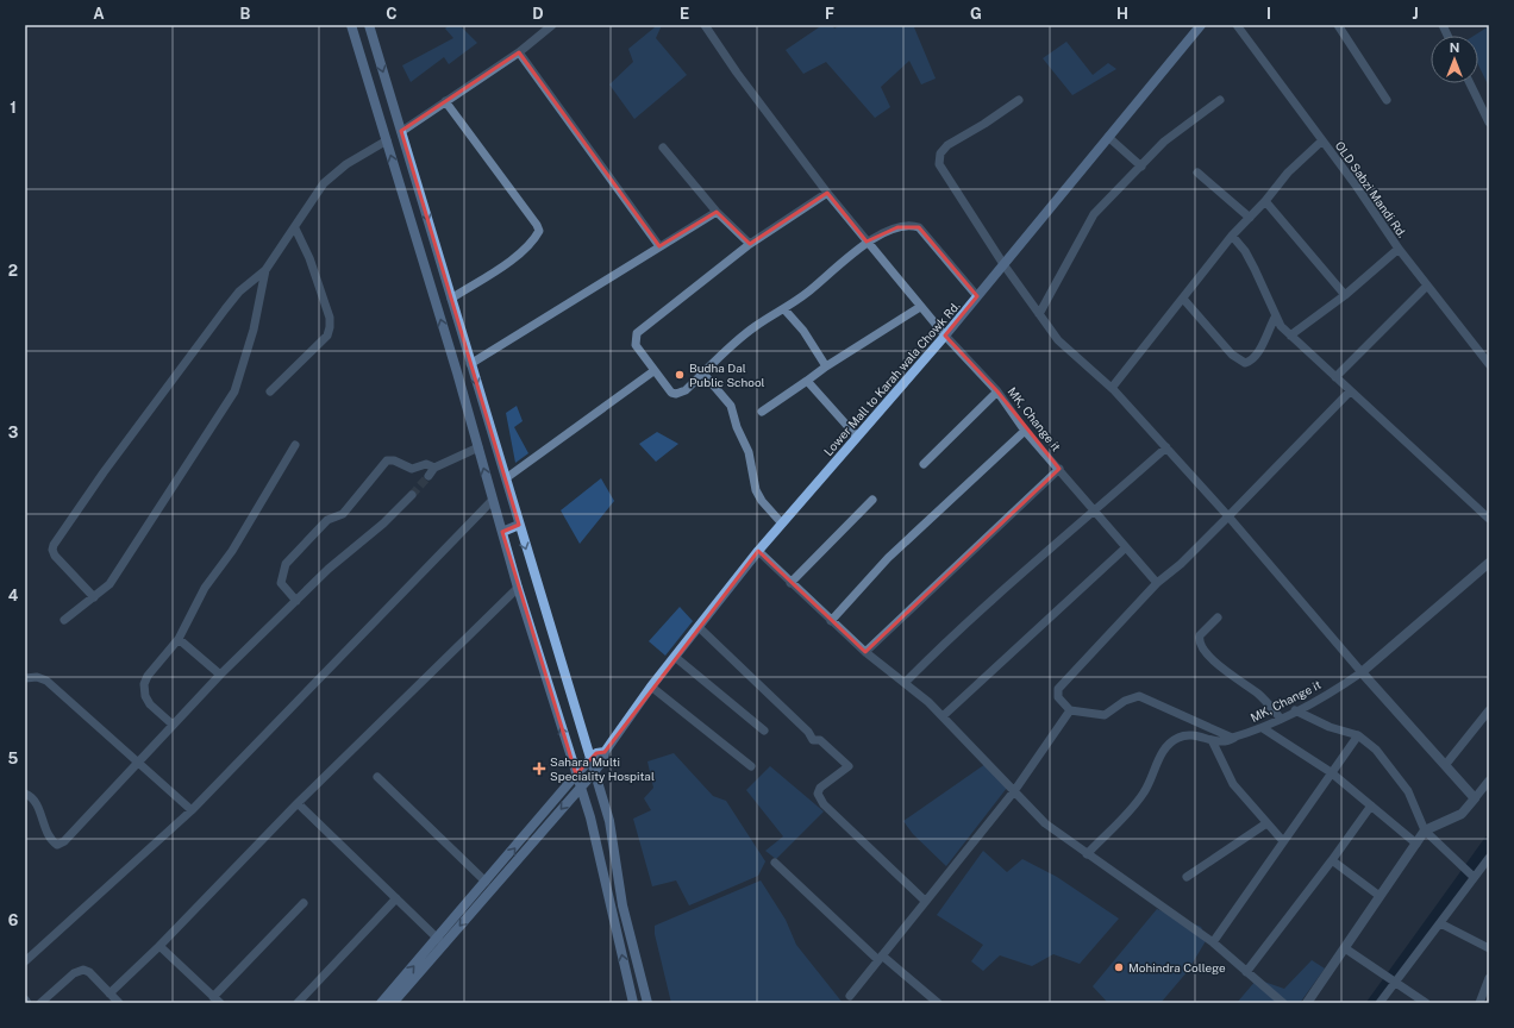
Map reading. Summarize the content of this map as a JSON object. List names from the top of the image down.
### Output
{
  "streets": {
    "main road": ["Lower Mall to Karah wala Chowk Rd."],
    "street": ["OLD Sabzi Mandi Rd.", "MK, Change it"]
  },
  "crossings": [
    ["Lower Mall to Karah wala Chowk Rd.", "MK, Change it"]
  ],
  "places": {
    "other": ["Budha Dal Public School", "Mohindra College"],
    "health": ["Sahara Multi Speciality Hospital"]
  },
  "north": "top",
  "grid": {
    "columns": [
      "A",
      "B",
      "C",
      "D",
      "E",
      "F",
      "G",
      "H",
      "I",
      "J"
    ],
    "rows": [
      "1",
      "2",
      "3",
      "4",
      "5",
      "6"
    ]
  }
}
